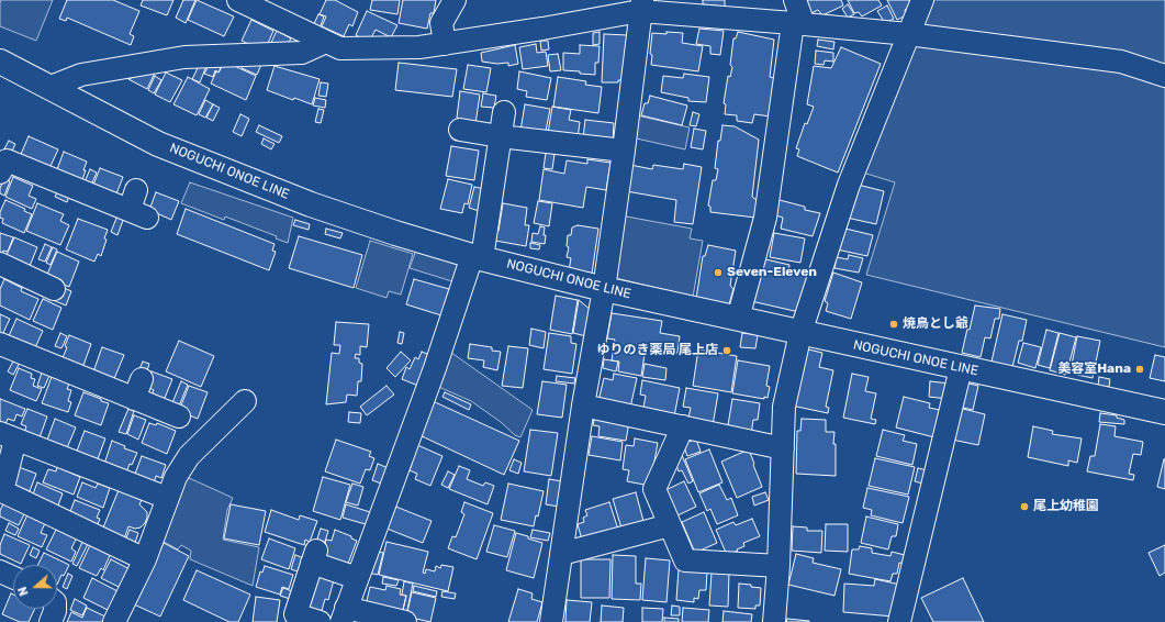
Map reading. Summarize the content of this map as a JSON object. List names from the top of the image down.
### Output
{
  "streets": {
    "main road": ["NOGUCHI ONOE LINE"]
  },
  "places": [
    "Seven-Eleven",
    "焼鳥とし爺",
    "ゆりのき薬局 尾上店",
    "美容室Hana",
    "尾上幼稚園"
  ],
  "north": "left"
}
